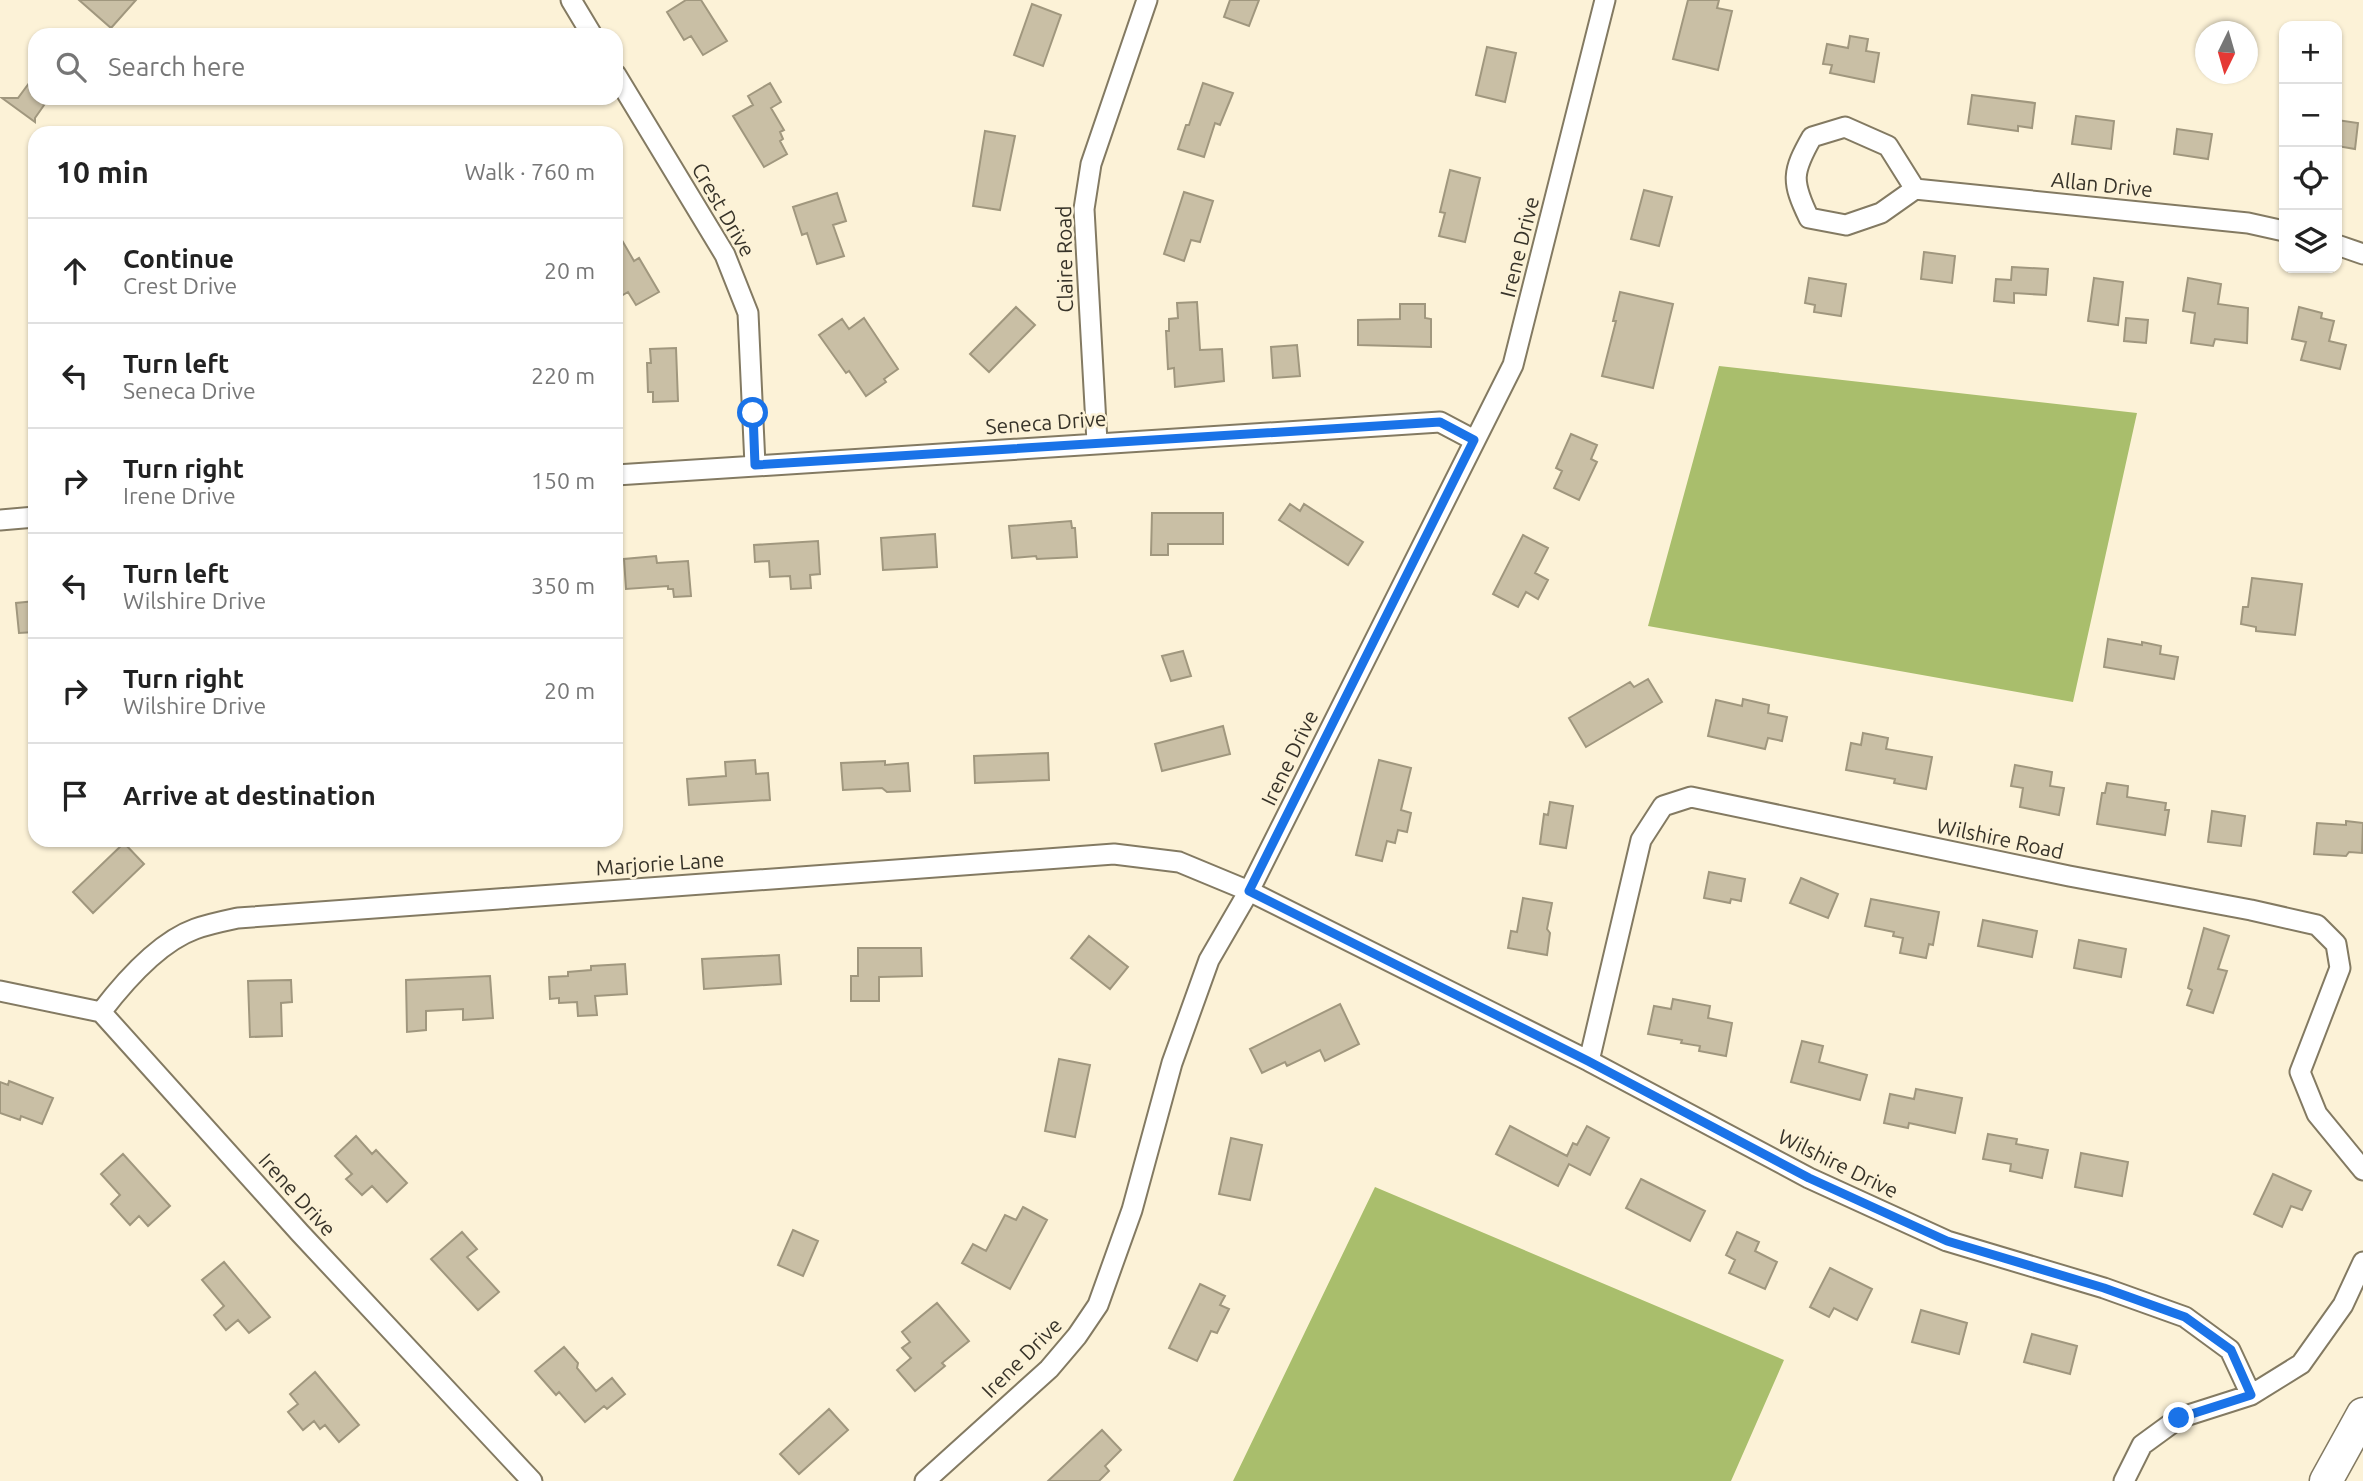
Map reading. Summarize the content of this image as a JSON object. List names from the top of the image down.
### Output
{
  "streets": {
    "street": [
      "Allan Drive",
      "Crest Drive",
      "Irene Drive",
      "Claire Road",
      "Seneca Drive",
      "Wilshire Road",
      "Marjorie Lane",
      "Wilshire Drive"
    ]
  },
  "crossings": [
    ["Crest Drive", "Seneca Drive"],
    ["Irene Drive", "Seneca Drive"],
    ["Irene Drive", "Marjorie Lane"],
    ["Irene Drive", "Wilshire Drive"],
    ["Claire Road", "Seneca Drive"],
    ["Wilshire Road", "Wilshire Drive"],
    ["Marjorie Lane", "Wilshire Drive"]
  ],
  "north": "bottom",
  "page": {
    "map_buttons": ["+", "−"],
    "search": "Search here",
    "heading": ["10 min", "Walk · 760 m"],
    "list": [
      ["Continue", "Crest Drive", "20 m"],
      ["Turn left", "Seneca Drive", "220 m"],
      ["Turn right", "Irene Drive", "150 m"],
      ["Turn left", "Wilshire Drive", "350 m"],
      ["Turn right", "Wilshire Drive", "20 m"],
      "Arrive at destination"
    ]
  }
}
